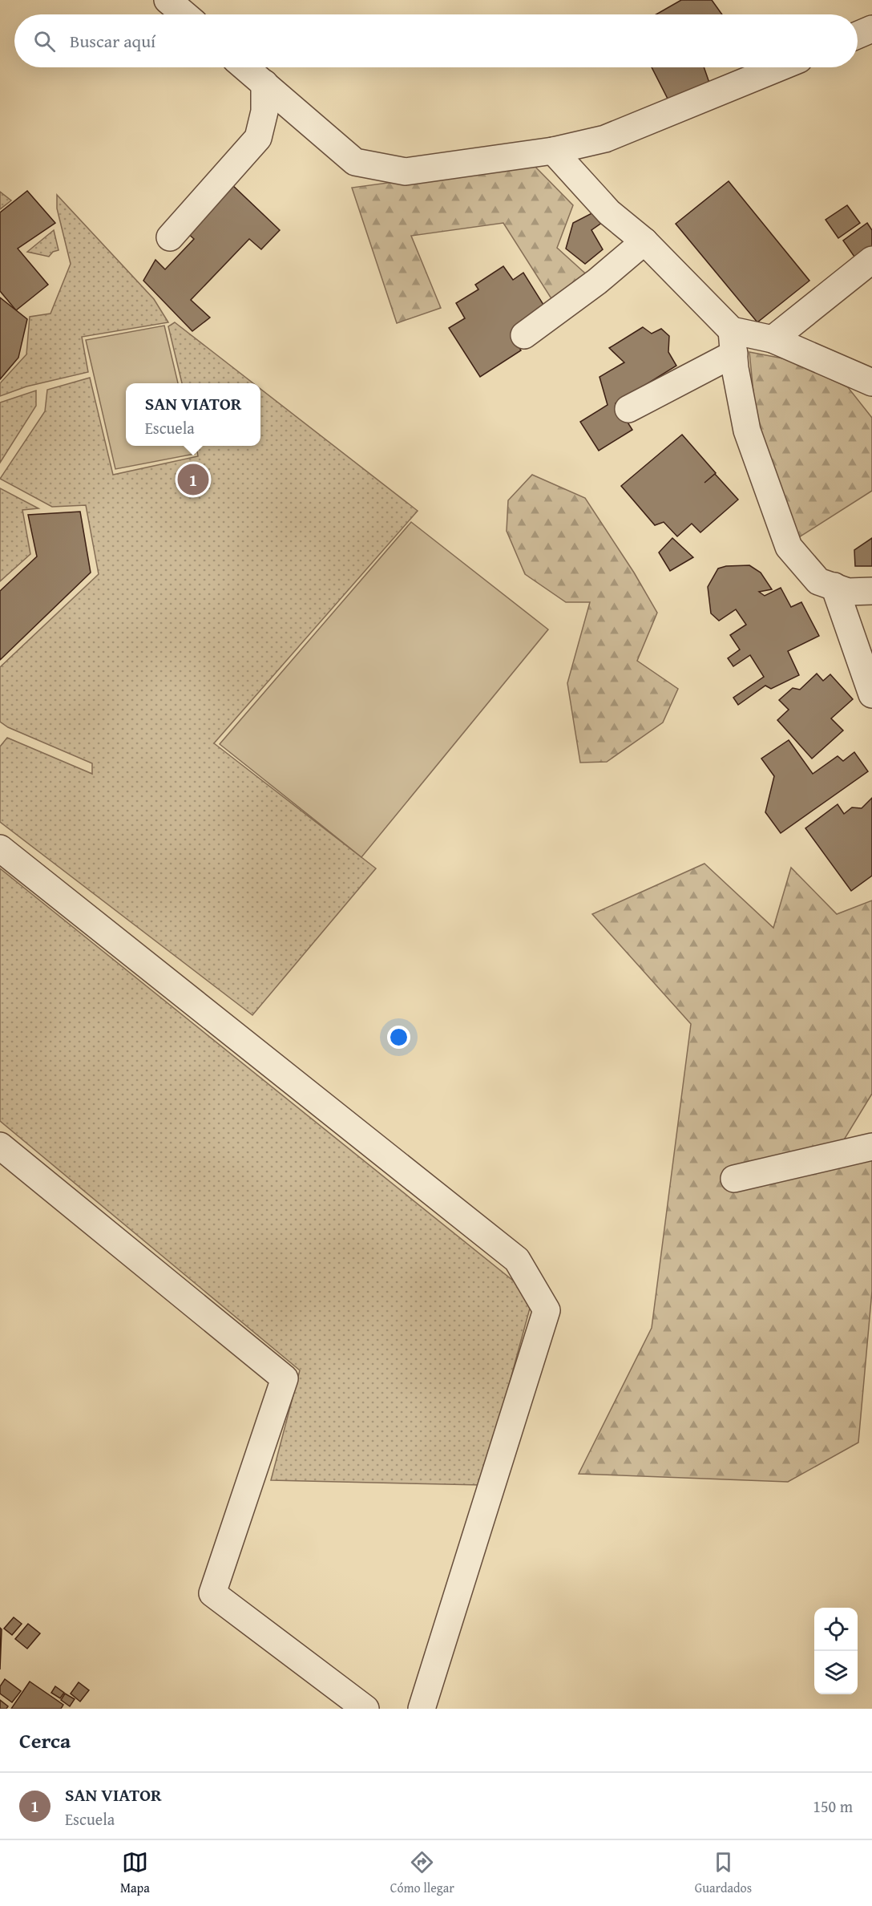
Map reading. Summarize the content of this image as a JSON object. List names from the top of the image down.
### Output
{
  "page": {
    "search": "Buscar aquí",
    "popup": ["SAN VIATOR", "Escuela"],
    "pins": "1",
    "heading": "Cerca",
    "list": [
      {
        "mark": "1",
        "name": "SAN VIATOR",
        "note": "Escuela",
        "value": "150 m"
      }
    ],
    "nav": ["Mapa", "Cómo llegar", "Guardados"]
  }
}
